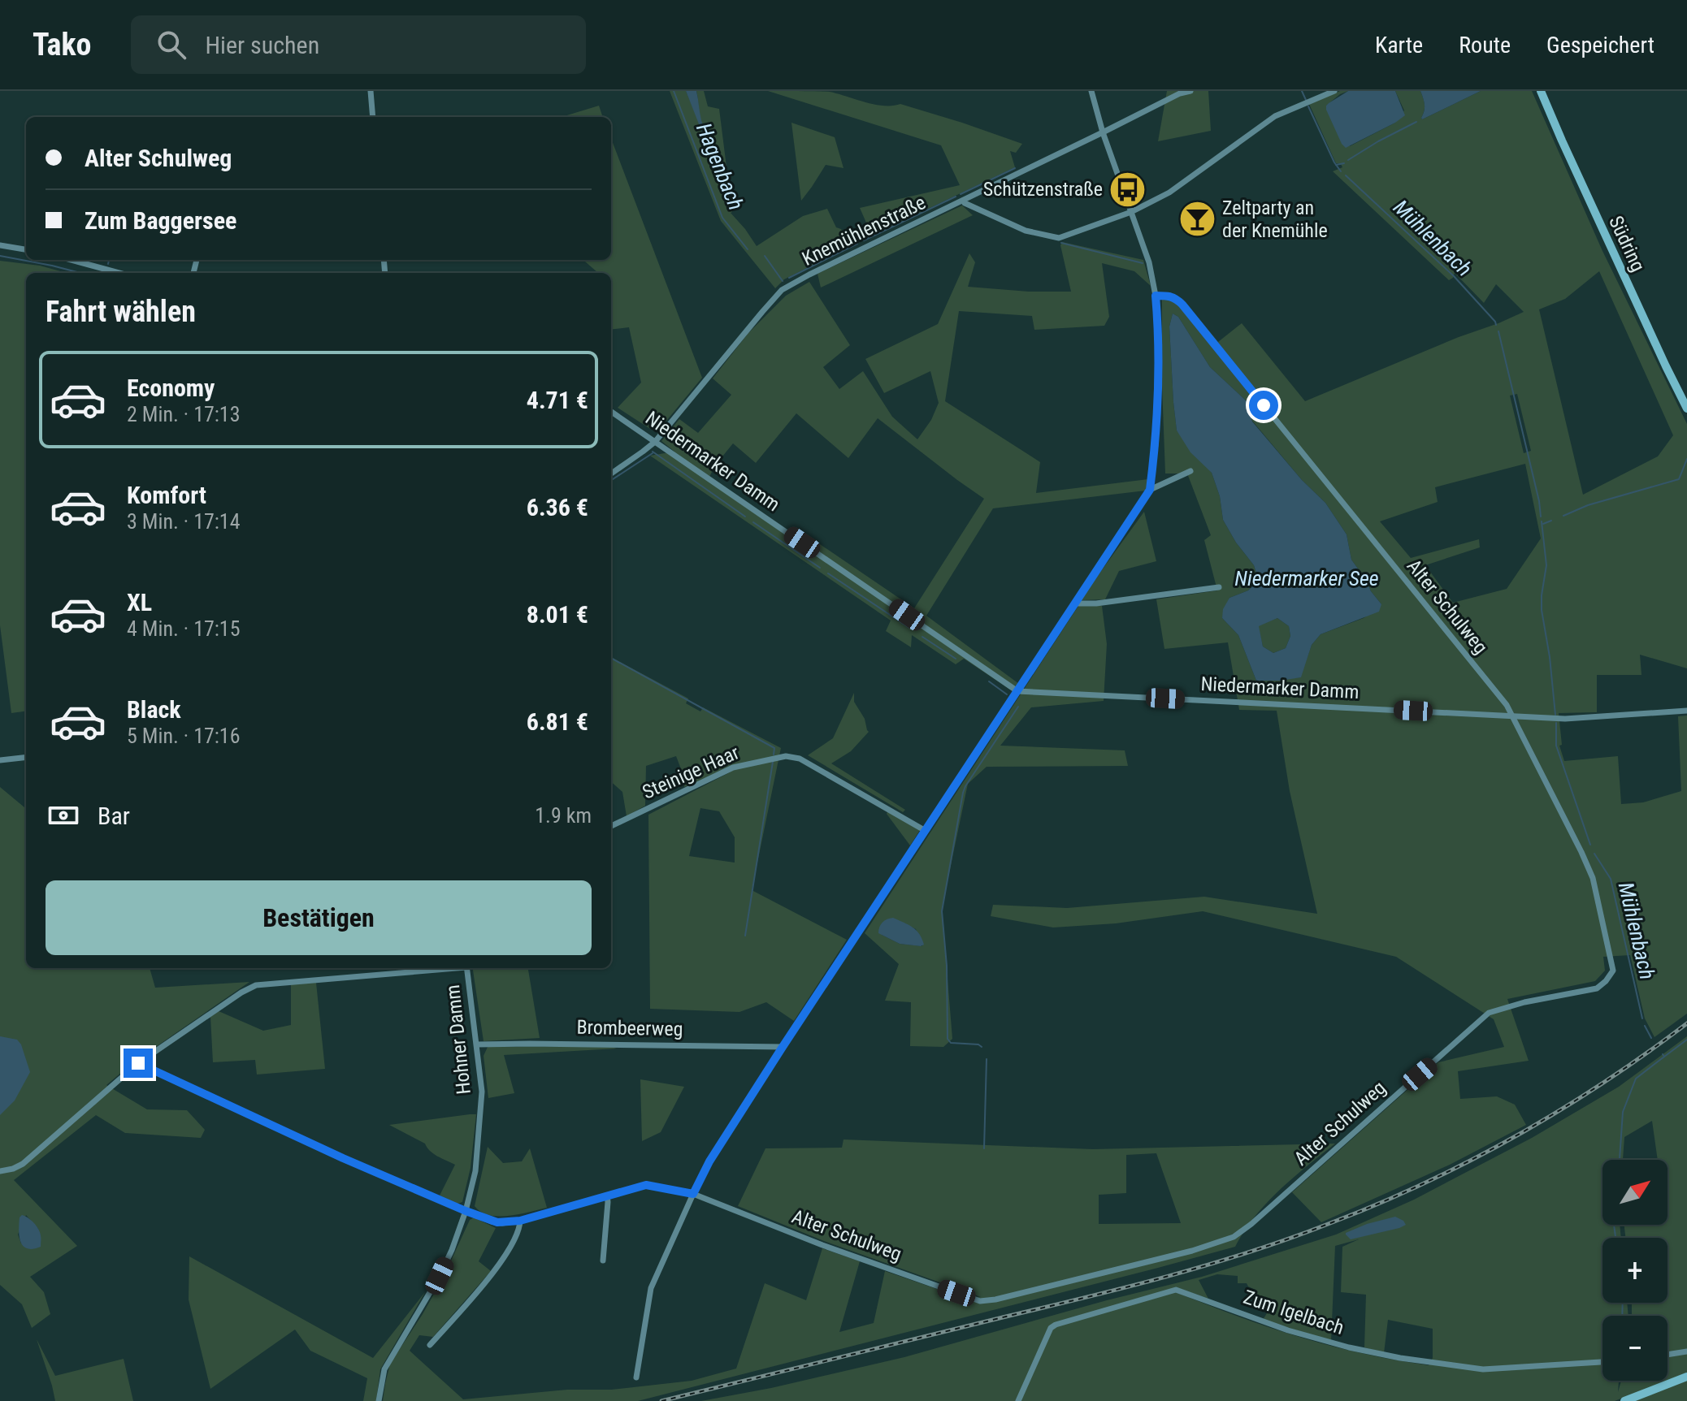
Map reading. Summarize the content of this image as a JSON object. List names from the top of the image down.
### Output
{
  "streets": {
    "main road": ["Südring"],
    "street": [
      "Knemühlenstraße",
      "Niedermarker Damm",
      "Alter Schulweg",
      "Steinige Haar",
      "Brombeerweg",
      "Hohner Damm",
      "Zum Igelbach"
    ]
  },
  "crossings": [
    ["Knemühlenstraße", "Niedermarker Damm"],
    ["Niedermarker Damm", "Alter Schulweg"],
    ["Brombeerweg", "Hohner Damm"]
  ],
  "water": ["Hagenbach", "Mühlenbach", "Niedermarker See"],
  "places": {
    "bus stop": ["Schützenstraße"],
    "bar": ["Zeltparty an der Knemühle"]
  },
  "north": "top right",
  "page": {
    "header": "Tako",
    "search": "Hier suchen",
    "nav": ["Karte", "Route", "Gespeichert"],
    "banner": ["Alter Schulweg", "Zum Baggersee"],
    "heading": "Fahrt wählen",
    "list": [
      {
        "name": "Economy",
        "note": "2 Min. · 17:13",
        "value": "4.71 €"
      },
      {
        "name": "Komfort",
        "note": "3 Min. · 17:14",
        "value": "6.36 €"
      },
      {
        "name": "XL",
        "note": "4 Min. · 17:15",
        "value": "8.01 €"
      },
      {
        "name": "Black",
        "note": "5 Min. · 17:16",
        "value": "6.81 €"
      }
    ],
    "pay": ["Bar", "1.9 km"],
    "buttons": "Bestätigen",
    "map_buttons": ["+", "−"]
  }
}
